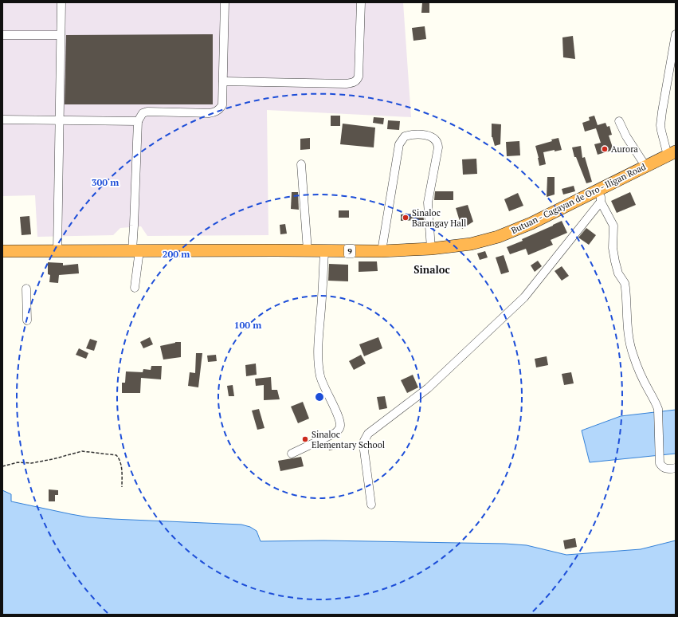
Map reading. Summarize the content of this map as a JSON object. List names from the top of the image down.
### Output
{
  "streets": {
    "highway": ["Butuan - Cagayan de Oro - Iligan Road", "9"]
  },
  "districts": ["Sinaloc"],
  "places": ["Aurora", "Sinaloc Barangay Hall", "Sinaloc Elementary School"],
  "rings": ["300 m", "200 m", "100 m"]
}
